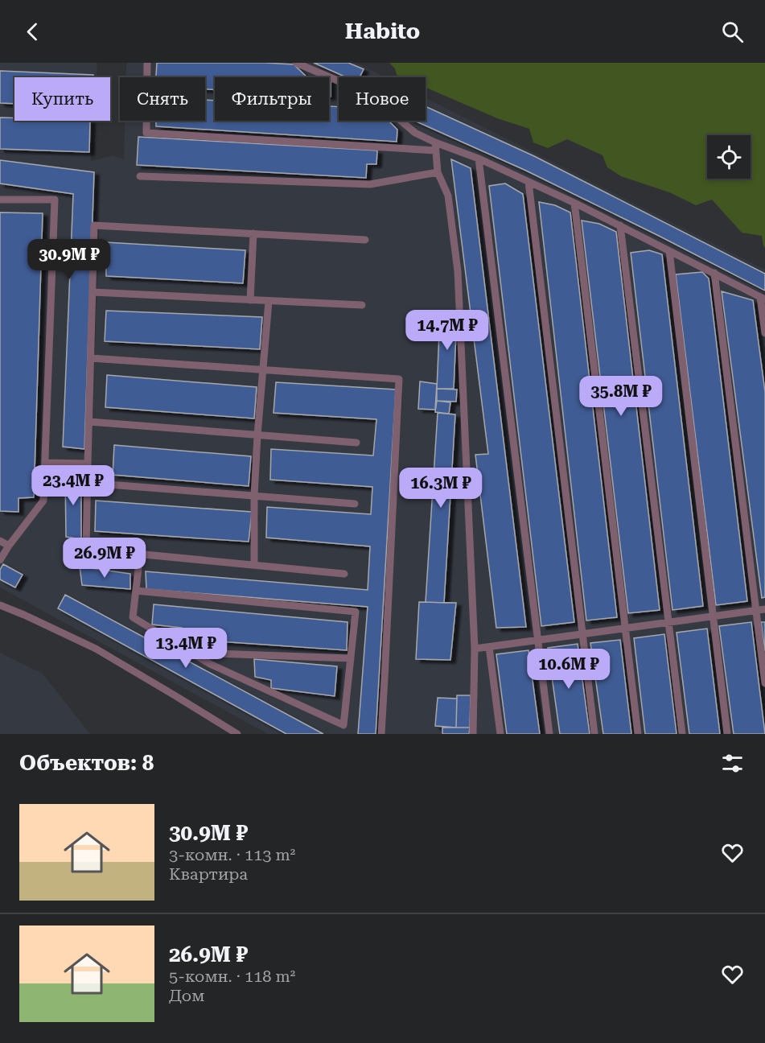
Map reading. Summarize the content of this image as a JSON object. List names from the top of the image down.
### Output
{
  "page": {
    "header": "Habito",
    "chip": [
      "Купить",
      "Снять",
      "Фильтры",
      "Новое"
    ],
    "price": [
      "30.9M ₽",
      "14.7M ₽",
      "35.8M ₽",
      "23.4M ₽",
      "16.3M ₽",
      "26.9M ₽",
      "13.4M ₽",
      "10.6M ₽"
    ],
    "heading": "Объектов: 8",
    "list": [
      {
        "name": "30.9M ₽",
        "note": "3-комн. · 113 m² · Квартира"
      },
      {
        "name": "26.9M ₽",
        "note": "5-комн. · 118 m² · Дом"
      }
    ]
  }
}
